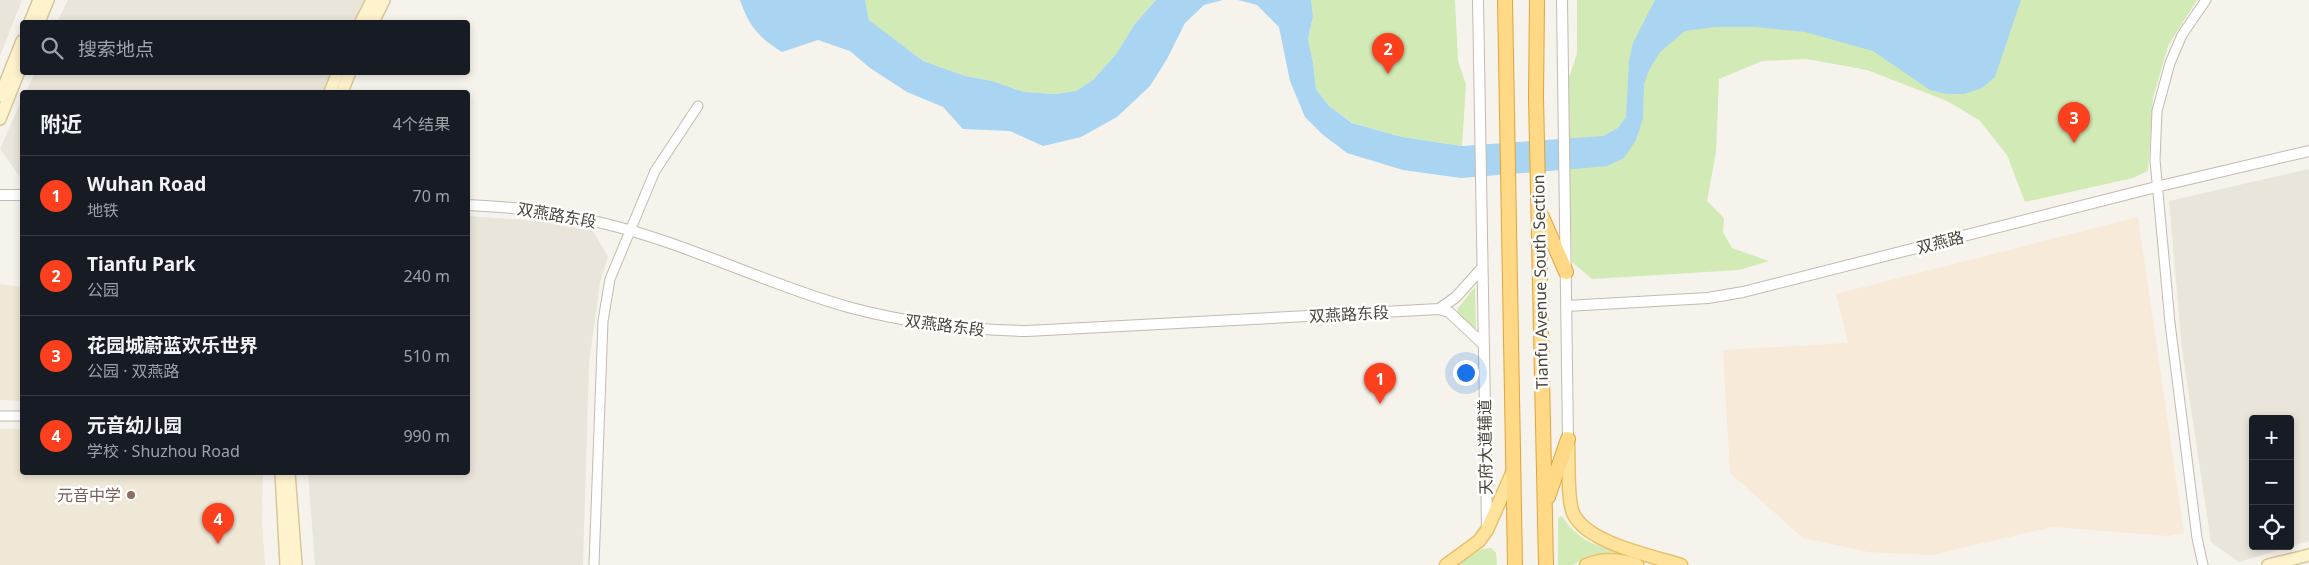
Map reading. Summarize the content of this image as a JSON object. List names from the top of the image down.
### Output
{
  "streets": {
    "highway": ["Tianfu Avenue South Section"],
    "street": ["双燕路东段", "双燕路", "天府大道辅道"]
  },
  "places": ["元音中学"],
  "page": {
    "search": "搜索地点",
    "pins": [
      "2",
      "3",
      "1",
      "4"
    ],
    "heading": ["附近", "4个结果"],
    "list": [
      {
        "mark": "1",
        "name": "Wuhan Road",
        "note": "地铁",
        "value": "70 m"
      },
      {
        "mark": "2",
        "name": "Tianfu Park",
        "note": "公园",
        "value": "240 m"
      },
      {
        "mark": "3",
        "name": "花园城蔚蓝欢乐世界",
        "note": "公园 · 双燕路",
        "value": "510 m"
      },
      {
        "mark": "4",
        "name": "元音幼儿园",
        "note": "学校 · Shuzhou Road",
        "value": "990 m"
      }
    ],
    "map_buttons": ["+", "−"]
  }
}
